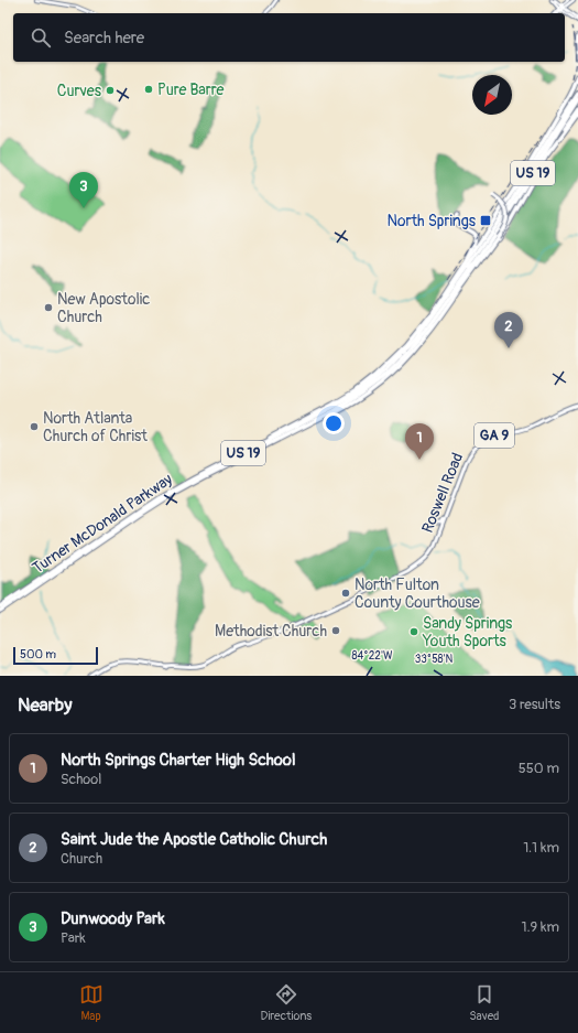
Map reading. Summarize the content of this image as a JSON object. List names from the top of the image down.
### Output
{
  "streets": {
    "highway": ["US 19", "Turner McDonald Parkway"],
    "main road": ["GA 9", "Roswell Road"]
  },
  "crossings": [
    ["US 19", "Turner McDonald Parkway"]
  ],
  "places": {
    "other": [
      "Pure Barre",
      "Curves",
      "New Apostolic Church",
      "North Atlanta Church of Christ",
      "North Fulton County Courthouse",
      "Methodist Church",
      "Sandy Springs Youth Sports"
    ],
    "transit": ["North Springs"]
  },
  "scale_bar": "500 m",
  "north": "bottom left",
  "page": {
    "search": "Search here",
    "pins": ["3", "2", "1"],
    "scale": "500 m",
    "heading": ["Nearby", "3 results"],
    "list": [
      {
        "mark": "1",
        "name": "North Springs Charter High School",
        "note": "School",
        "value": "550 m"
      },
      {
        "mark": "2",
        "name": "Saint Jude the Apostle Catholic Church",
        "note": "Church",
        "value": "1.1 km"
      },
      {
        "mark": "3",
        "name": "Dunwoody Park",
        "note": "Park",
        "value": "1.9 km"
      }
    ],
    "nav": ["Map", "Directions", "Saved"]
  },
  "coordinates": ["84°22'W", "33°58'N"]
}
